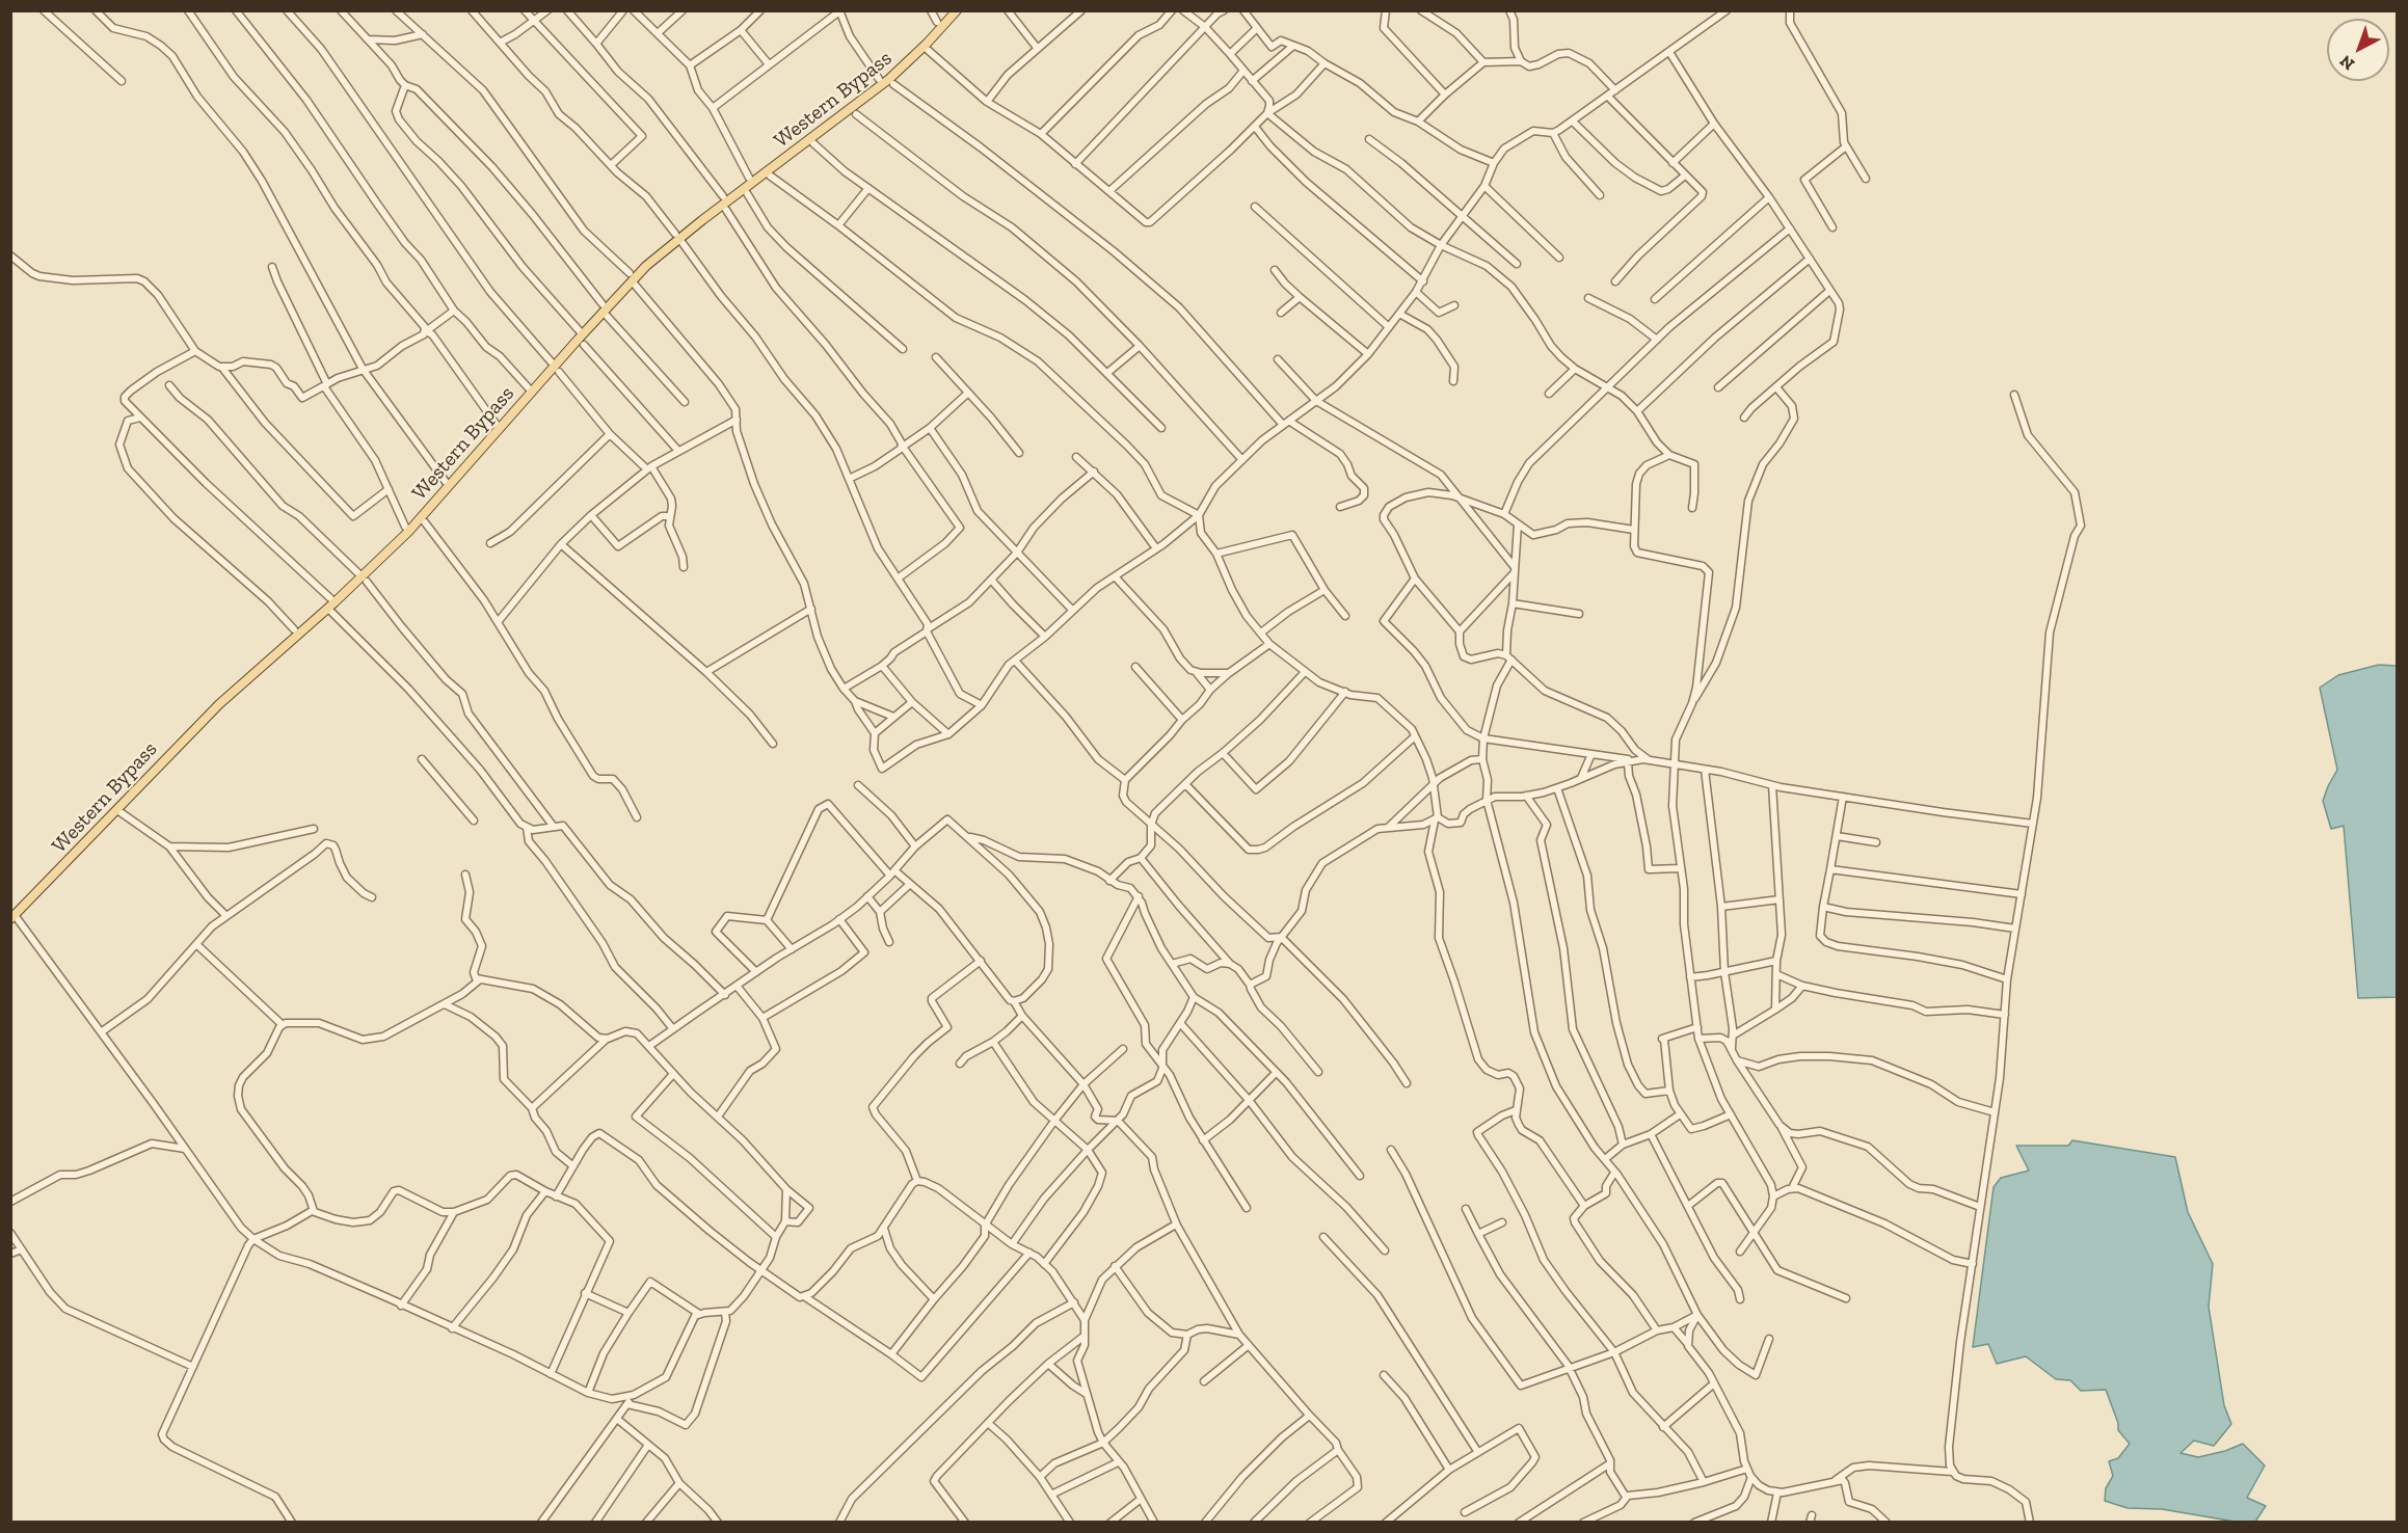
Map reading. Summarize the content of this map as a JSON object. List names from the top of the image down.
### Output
{
  "streets": {
    "main road": ["Western Bypass"]
  },
  "north": "bottom left"
}
